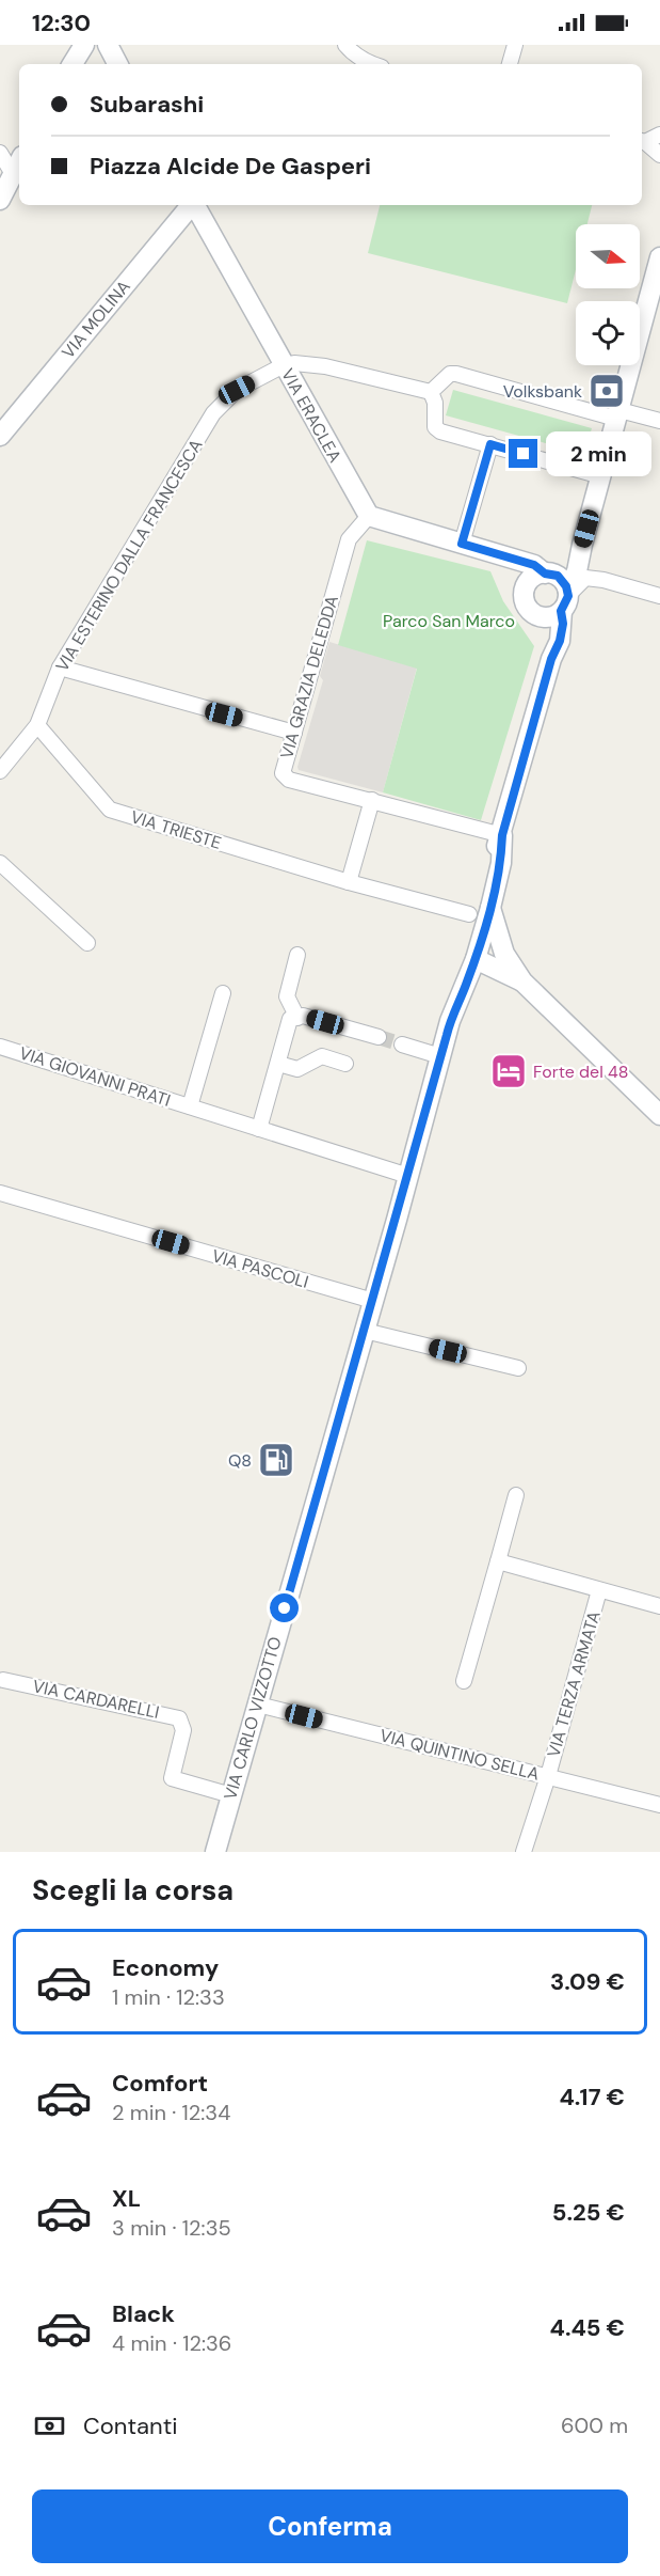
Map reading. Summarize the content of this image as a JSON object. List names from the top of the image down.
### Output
{
  "streets": {
    "street": [
      "VIA MOLINA",
      "VIA ERACLEA",
      "VIA ESTERINO DALLA FRANCESCA",
      "VIA GRAZIA DELEDDA",
      "VIA TRIESTE",
      "VIA GIOVANNI PRATI",
      "VIA PASCOLI",
      "VIA TERZA ARMATA",
      "VIA CARDARELLI",
      "VIA CARLO VIZZOTTO",
      "VIA QUINTINO SELLA"
    ]
  },
  "crossings": [
    ["VIA ERACLEA", "VIA ESTERINO DALLA FRANCESCA"],
    ["VIA ERACLEA", "VIA GRAZIA DELEDDA"],
    ["VIA ESTERINO DALLA FRANCESCA", "VIA TRIESTE"],
    ["VIA GIOVANNI PRATI", "VIA CARLO VIZZOTTO"],
    ["VIA PASCOLI", "VIA CARLO VIZZOTTO"],
    ["VIA TERZA ARMATA", "VIA QUINTINO SELLA"],
    ["VIA CARDARELLI", "VIA CARLO VIZZOTTO"],
    ["VIA CARLO VIZZOTTO", "VIA QUINTINO SELLA"]
  ],
  "parks": ["Parco San Marco"],
  "places": {
    "bank": ["Volksbank"],
    "hotel": ["Forte del 48"],
    "fuel station": ["Q8"]
  },
  "north": "right",
  "page": {
    "status": "12:30",
    "banner": ["Subarashi", "Piazza Alcide De Gasperi"],
    "bubble": "2 min",
    "heading": "Scegli la corsa",
    "list": [
      {
        "name": "Economy",
        "note": "1 min · 12:33",
        "value": "3.09 €"
      },
      {
        "name": "Comfort",
        "note": "2 min · 12:34",
        "value": "4.17 €"
      },
      {
        "name": "XL",
        "note": "3 min · 12:35",
        "value": "5.25 €"
      },
      {
        "name": "Black",
        "note": "4 min · 12:36",
        "value": "4.45 €"
      }
    ],
    "pay": ["Contanti", "600 m"],
    "buttons": "Conferma"
  }
}
